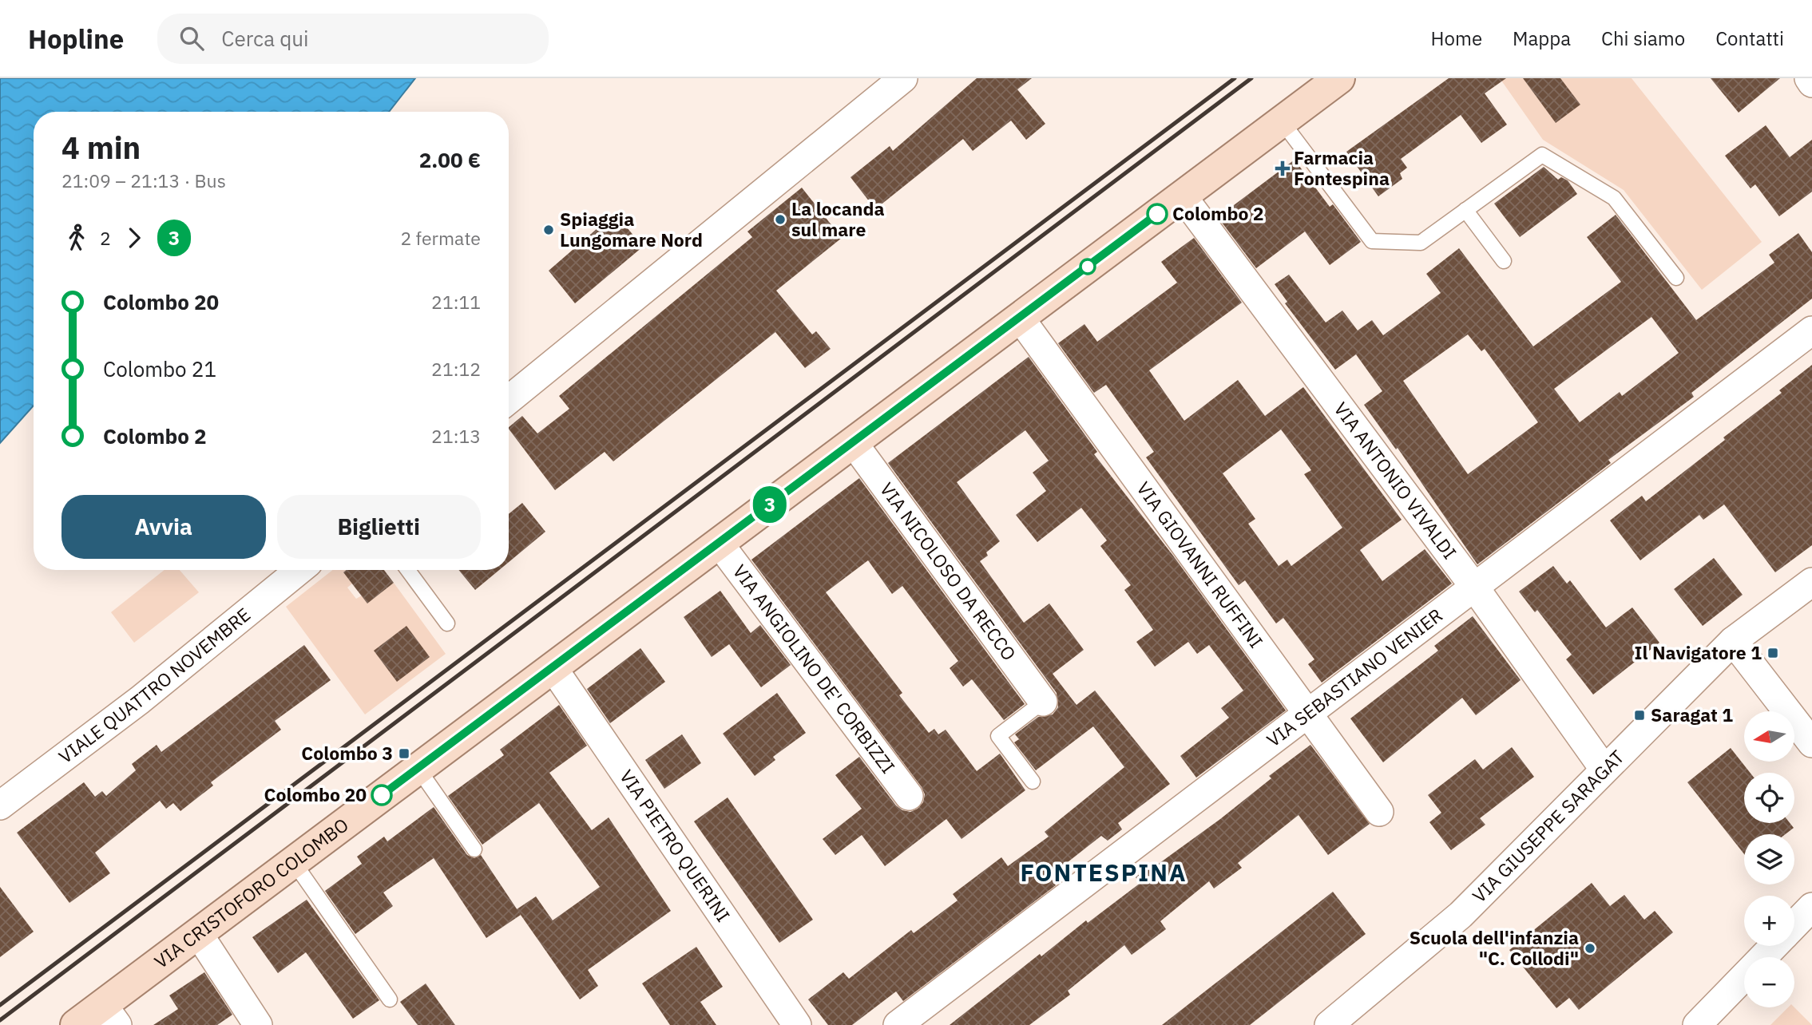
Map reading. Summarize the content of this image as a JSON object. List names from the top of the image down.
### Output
{
  "streets": {
    "main road": ["VIA CRISTOFORO COLOMBO"],
    "street": [
      "VIA ANTONIO VIVALDI",
      "VIA GIOVANNI RUFFINI",
      "VIA NICOLOSO DA RECCO",
      "VIA ANGIOLINO DE' CORBIZZI",
      "VIA SEBASTIANO VENIER",
      "VIALE QUATTRO NOVEMBRE",
      "VIA GIUSEPPE SARAGAT",
      "VIA PIETRO QUERINI"
    ]
  },
  "crossings": [
    ["VIA ANTONIO VIVALDI", "VIA SEBASTIANO VENIER"],
    ["VIA ANTONIO VIVALDI", "VIA GIUSEPPE SARAGAT"],
    ["VIA ANTONIO VIVALDI", "VIA CRISTOFORO COLOMBO"],
    ["VIA GIOVANNI RUFFINI", "VIA SEBASTIANO VENIER"],
    ["VIA GIOVANNI RUFFINI", "VIA CRISTOFORO COLOMBO"],
    ["VIA NICOLOSO DA RECCO", "VIA CRISTOFORO COLOMBO"],
    ["VIA ANGIOLINO DE' CORBIZZI", "VIA CRISTOFORO COLOMBO"],
    ["VIA PIETRO QUERINI", "VIA CRISTOFORO COLOMBO"]
  ],
  "districts": ["FONTESPINA"],
  "places": {
    "health": ["Farmacia Fontespina"],
    "other": [
      "Colombo 2",
      "La locanda sul mare",
      "Spiaggia Lungomare Nord",
      "Colombo 20",
      "Scuola dell'infanzia \"C. Collodi\""
    ],
    "transit": ["Il Navigatore 1", "Saragat 1", "Colombo 3"]
  },
  "lines": ["bus line 3"],
  "north": "left",
  "page": {
    "header": "Hopline",
    "search": "Cerca qui",
    "nav": [
      "Home",
      "Mappa",
      "Chi siamo",
      "Contatti"
    ],
    "on_map": "3",
    "heading": ["4 min", "21:09 – 21:13 · Bus", "2.00 €"],
    "legs": ["2", "3", "2 fermate"],
    "list": [
      {
        "name": "Colombo 20",
        "value": "21:11"
      },
      {
        "name": "Colombo 21",
        "value": "21:12"
      },
      {
        "name": "Colombo 2",
        "value": "21:13"
      }
    ],
    "buttons": ["Avvia", "Biglietti"],
    "map_buttons": ["+", "−"]
  }
}
